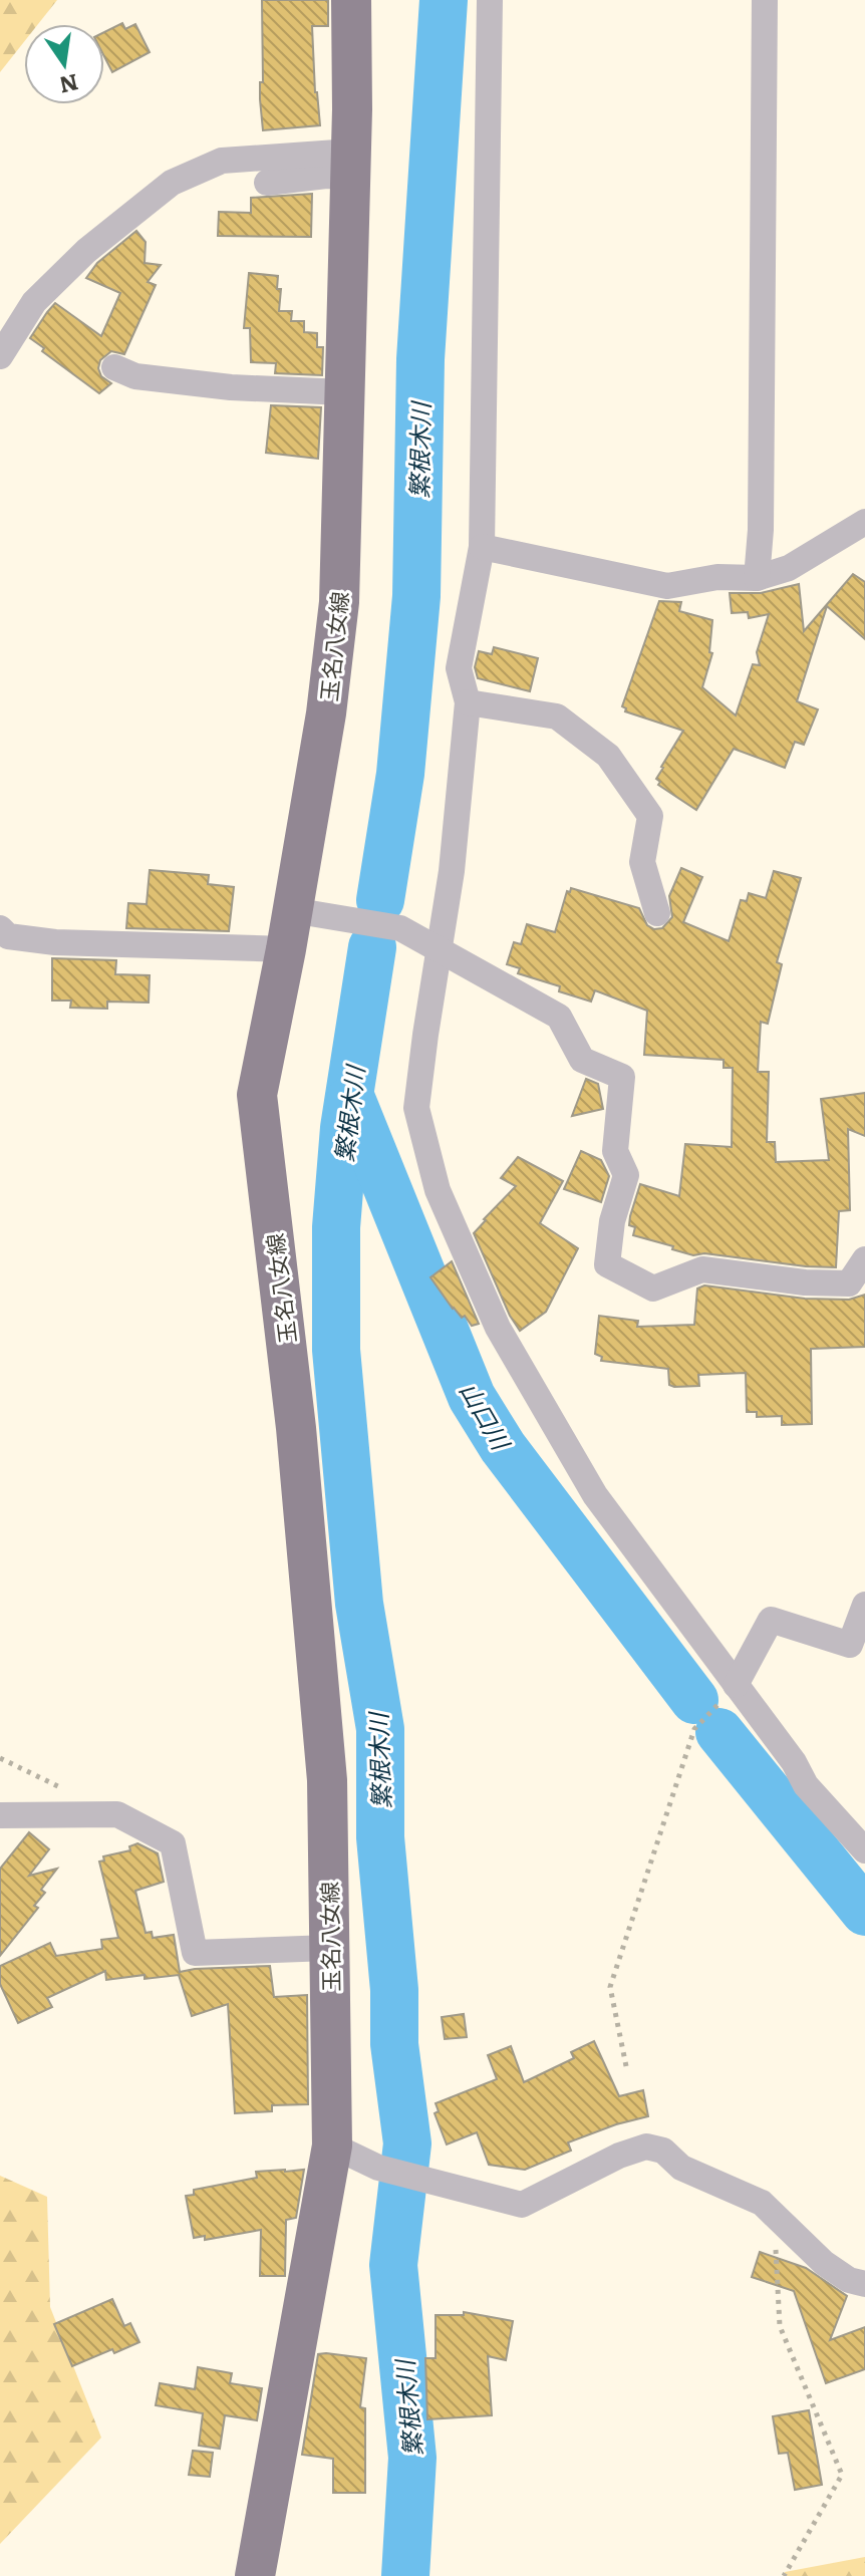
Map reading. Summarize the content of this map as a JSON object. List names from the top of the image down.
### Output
{
  "streets": {
    "main road": ["玉名八女線"]
  },
  "water": ["繁根木川", "山口川"],
  "north": "bottom"
}
